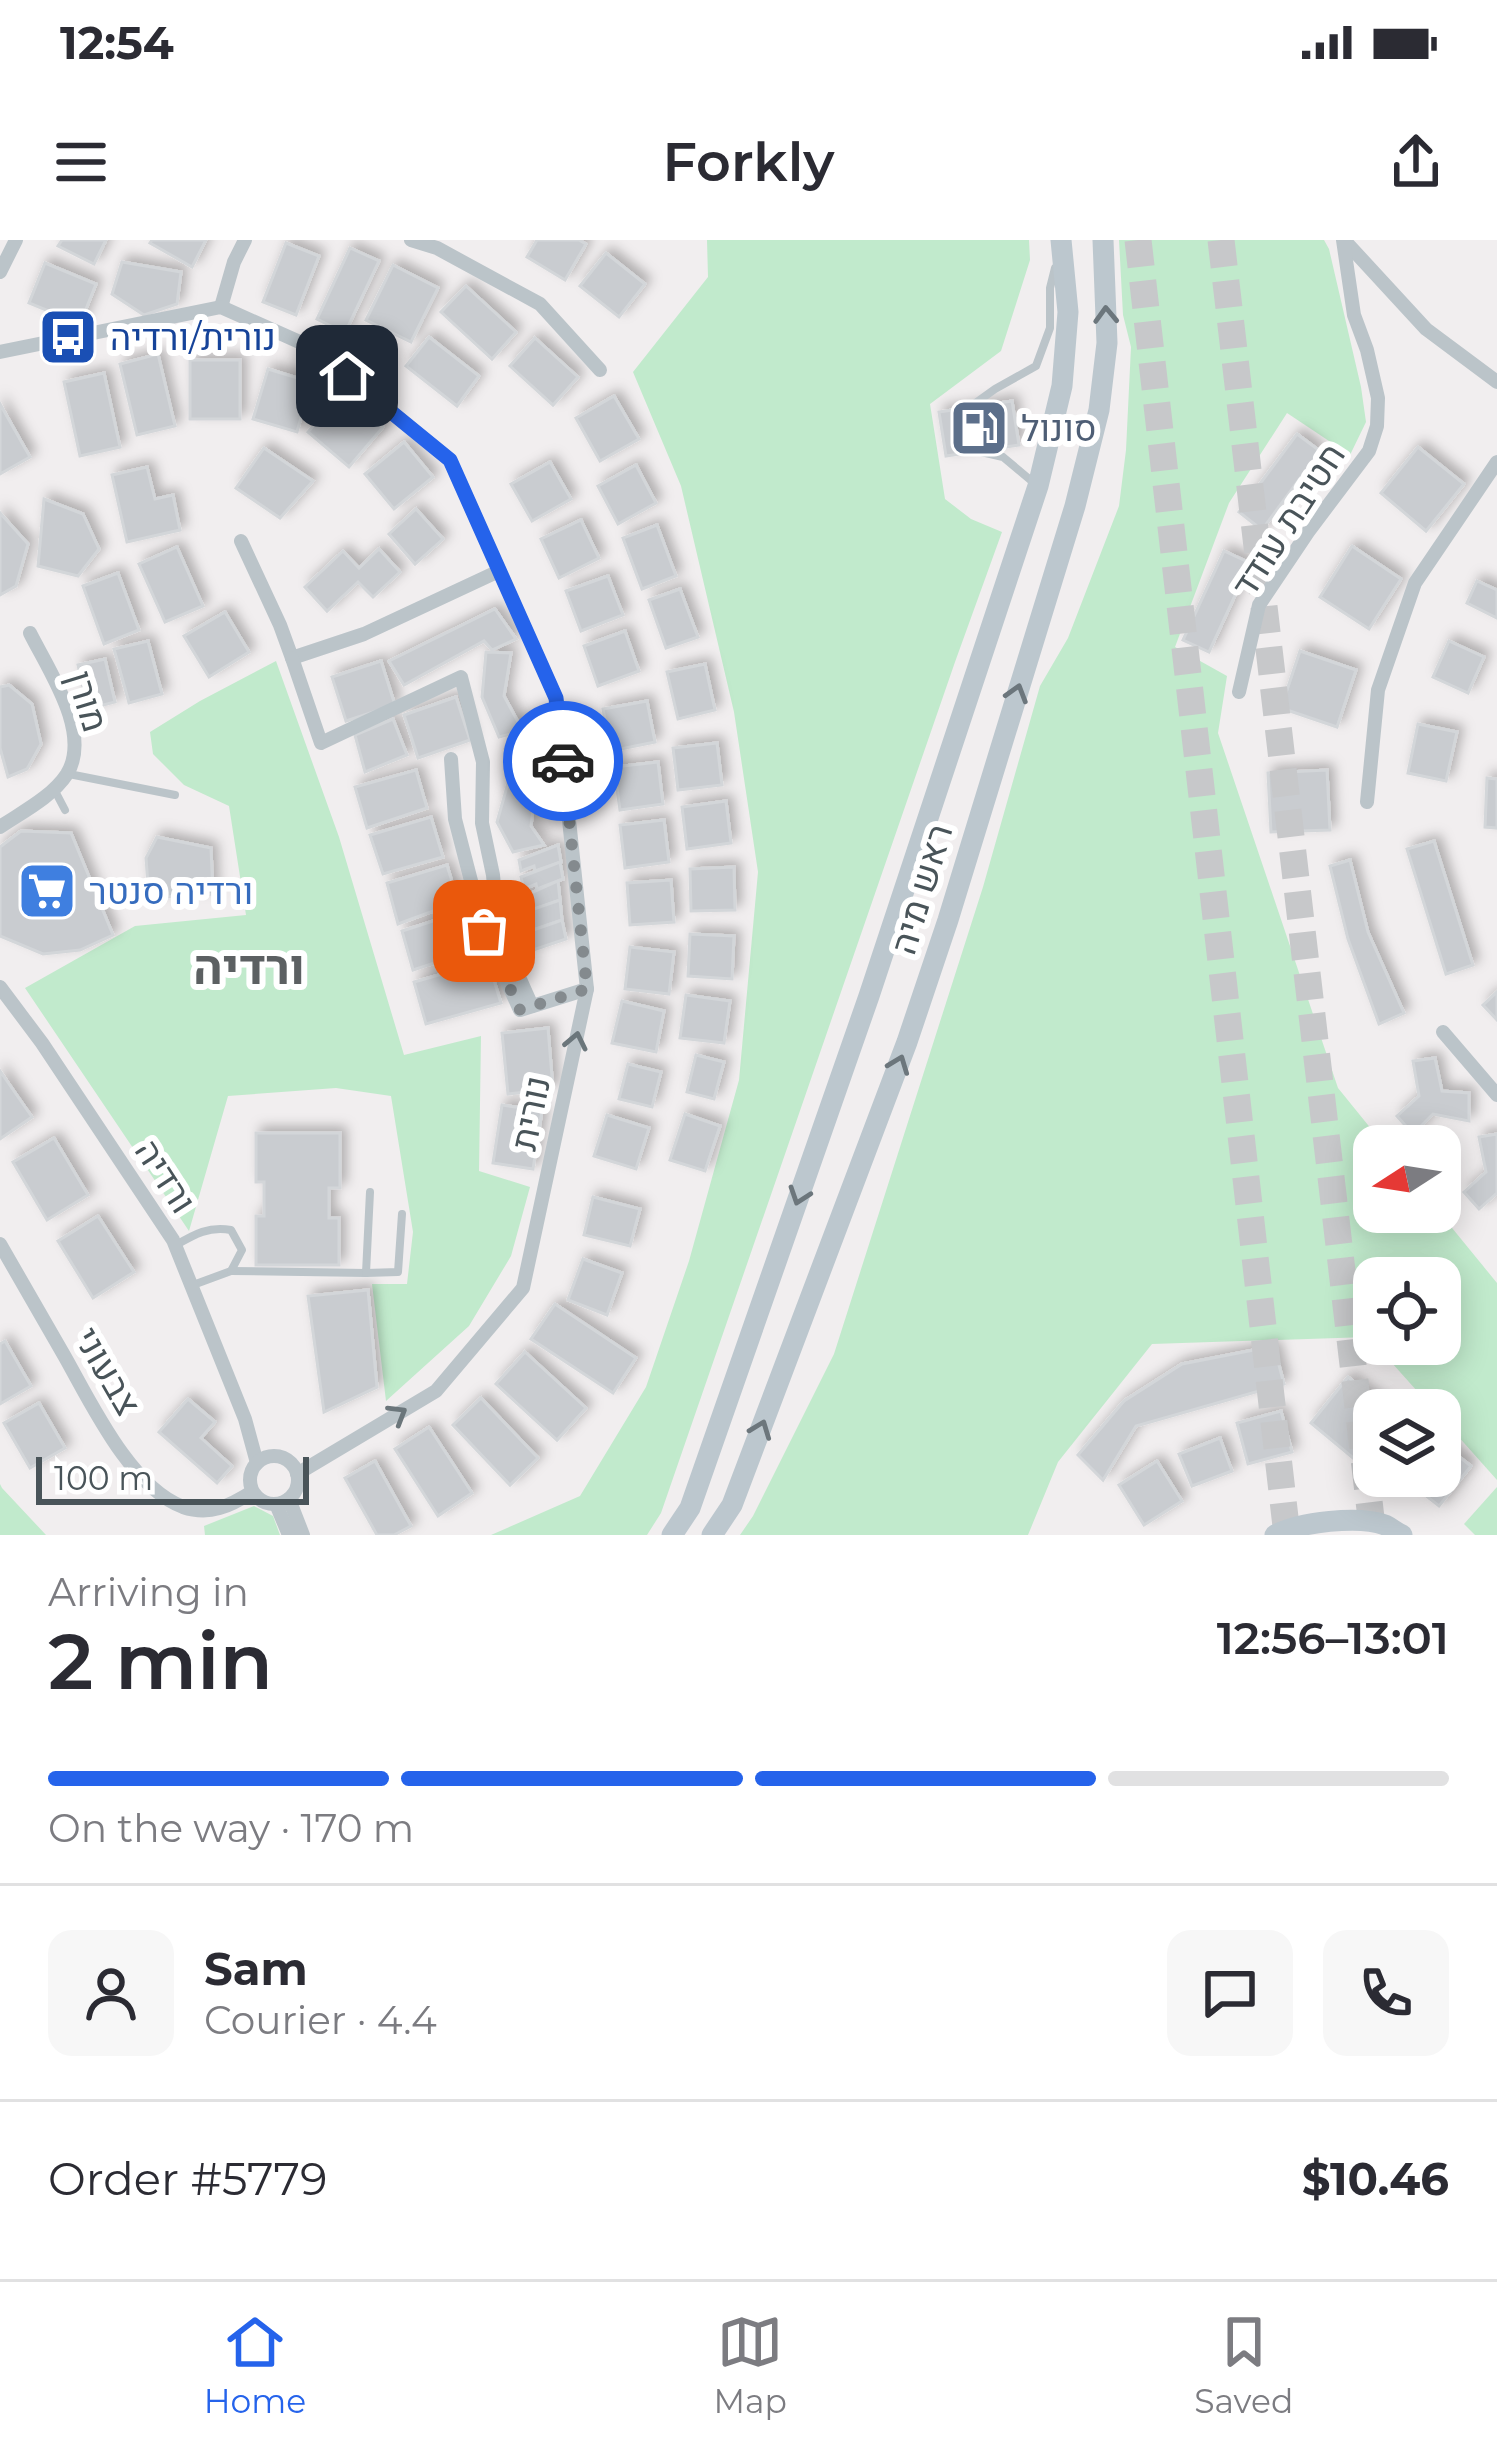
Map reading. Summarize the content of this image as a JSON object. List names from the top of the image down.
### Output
{
  "streets": {
    "street": [
      "חטיבת עודד",
      "מורן",
      "ראש מיה",
      "נורית",
      "ורדיה",
      "צבעוני"
    ]
  },
  "crossings": [
    ["נורית", "ורדיה"],
    ["נורית", "צבעוני"],
    ["ורדיה", "צבעוני"]
  ],
  "one_way": ["נורית"],
  "districts": ["ורדיה"],
  "places": {
    "bus stop": ["נורית/ורדיה"],
    "fuel station": ["סונול"],
    "supermarket": ["ורדיה סנטר"]
  },
  "scale_bar": "100 m",
  "north": "left",
  "page": {
    "status": "12:54",
    "header": "Forkly",
    "scale": "100 m",
    "heading": ["2 min", "Arriving in", "12:56–13:01"],
    "panel": [
      "Sam",
      "Courier · 4.4",
      "Order #5779",
      "$10.46"
    ],
    "bar": "On the way · 170 m",
    "tabs": ["Home", "Map", "Saved"]
  }
}
